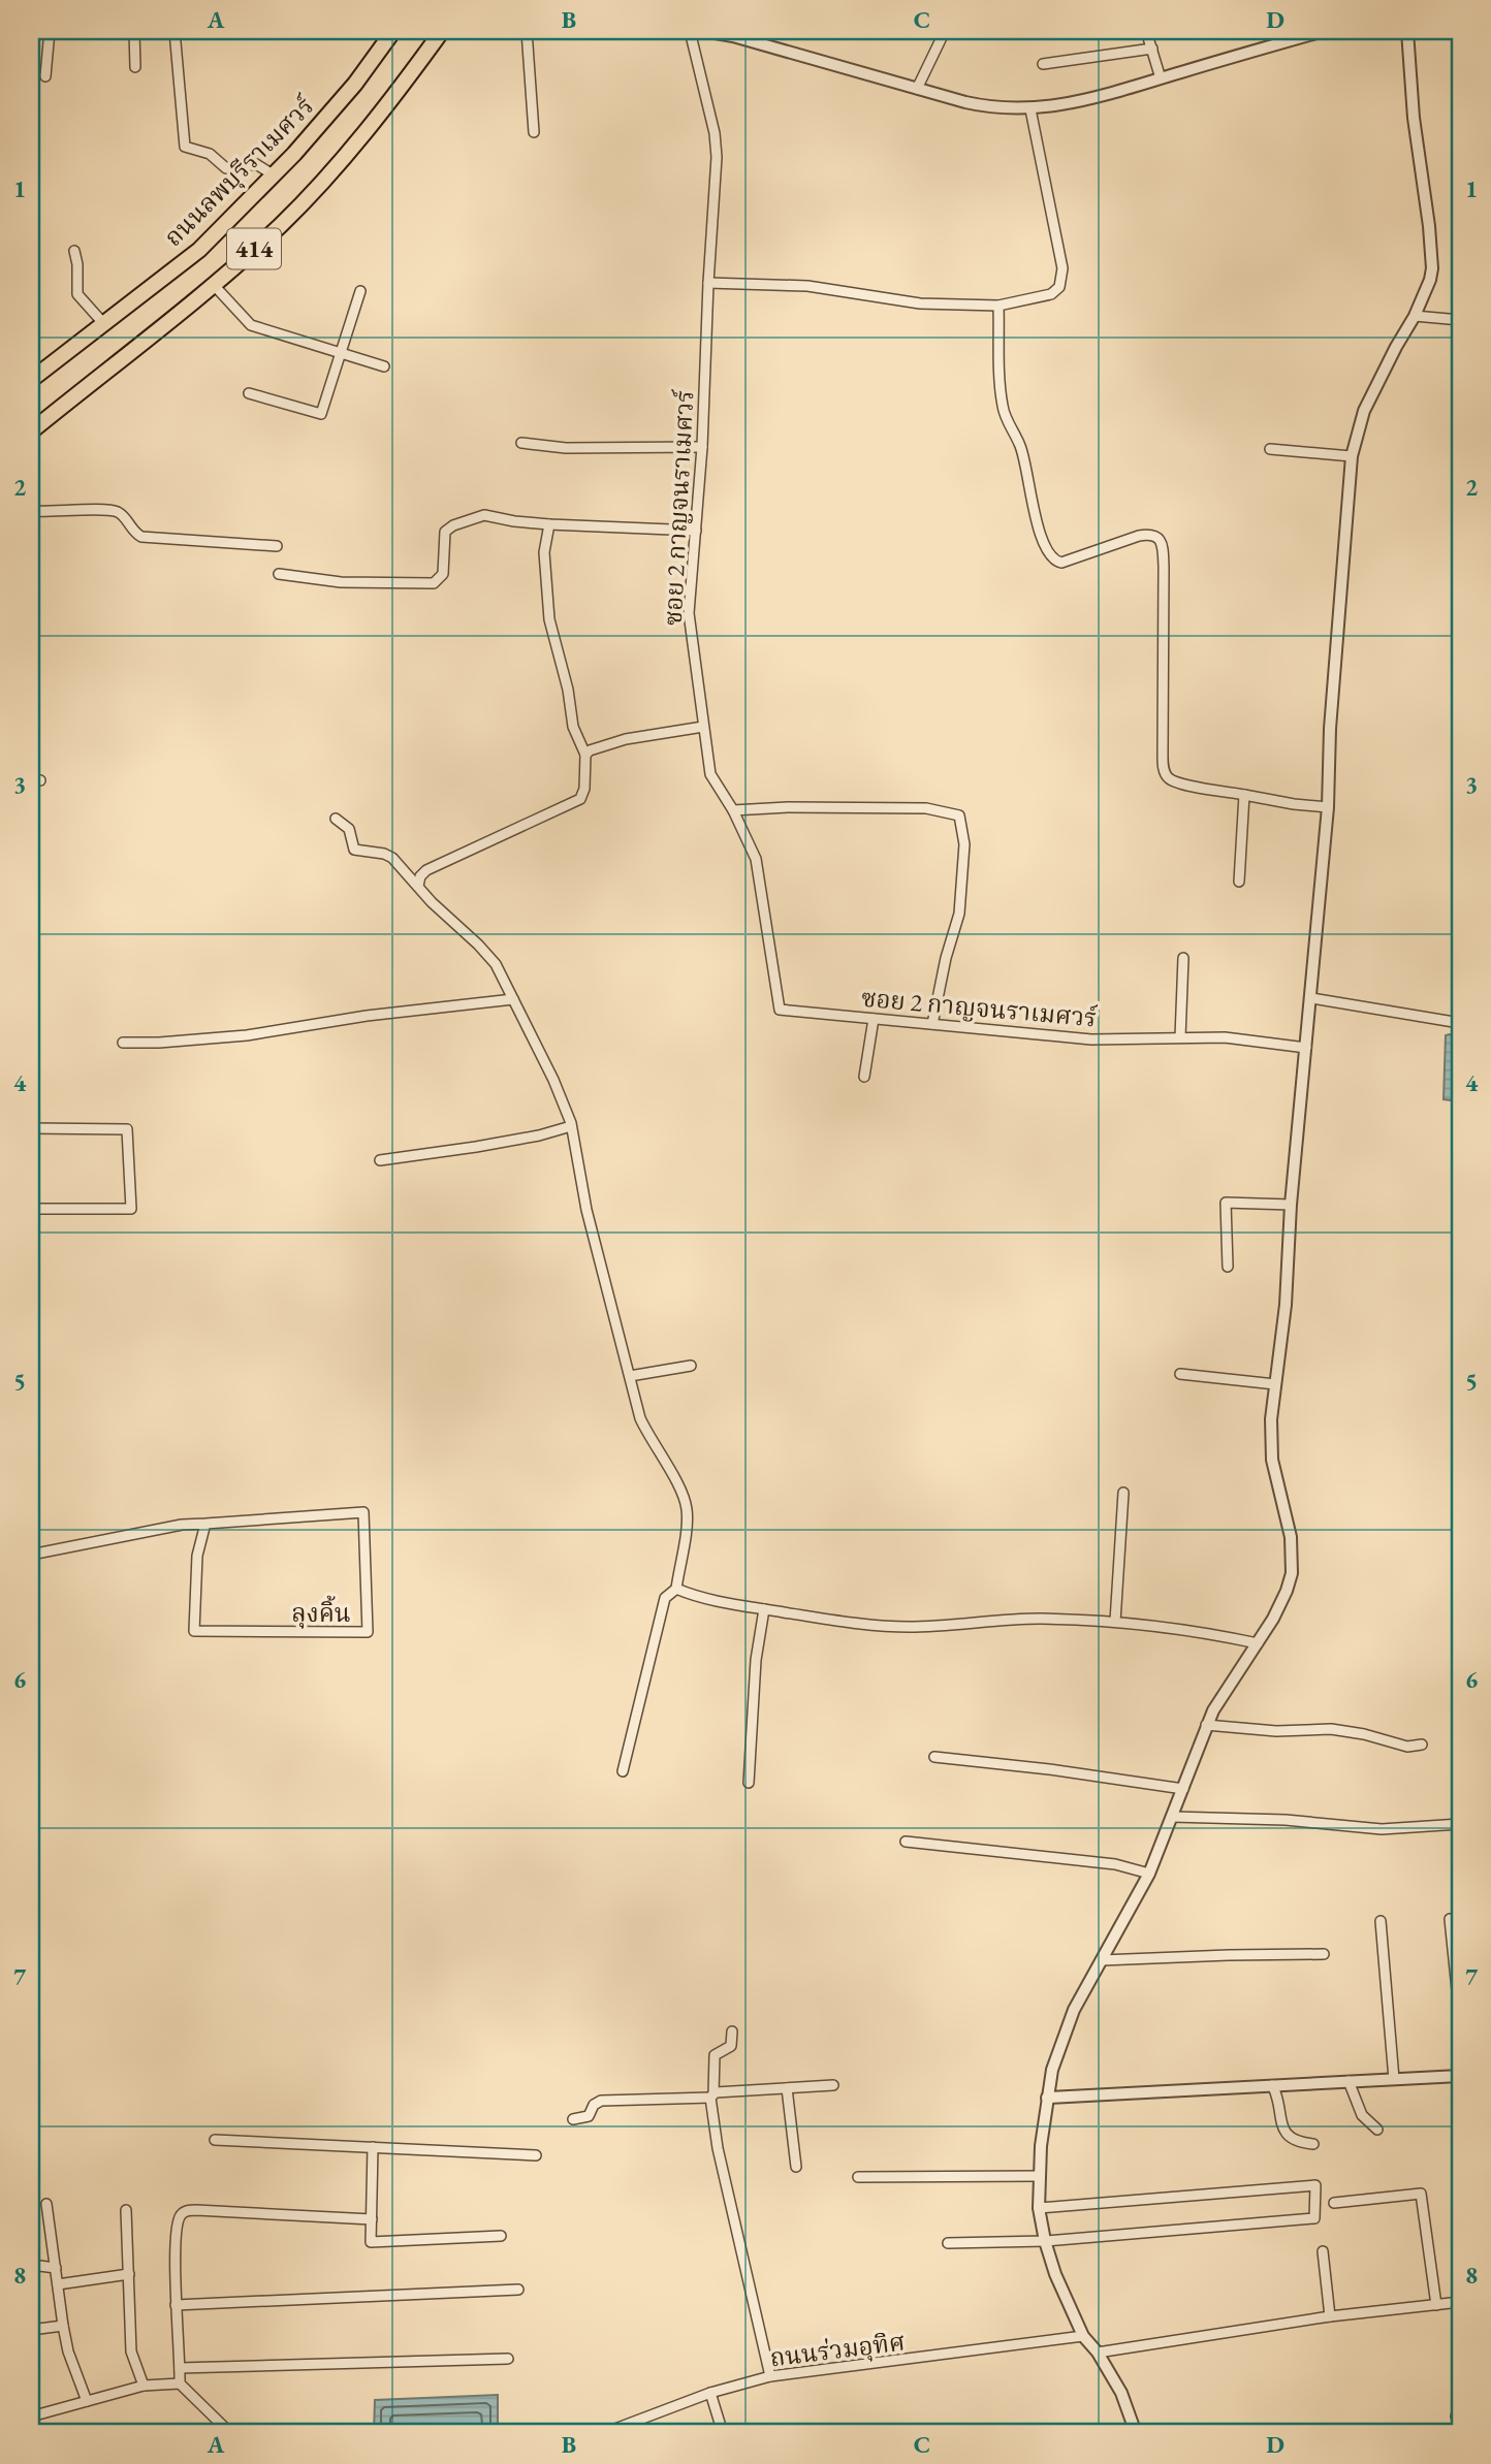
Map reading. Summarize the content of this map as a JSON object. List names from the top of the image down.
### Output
{
  "streets": {
    "main road": ["ถนนลพบุรีราเมศวร์", "414"],
    "street": ["ซอย 2 กาญจนราเมศวร์", "ลุงคิ้น", "ถนนร่วมอุทิศ"]
  },
  "grid": {
    "columns": [
      "A",
      "B",
      "C",
      "D"
    ],
    "rows": [
      "1",
      "2",
      "3",
      "4",
      "5",
      "6",
      "7",
      "8"
    ]
  }
}
